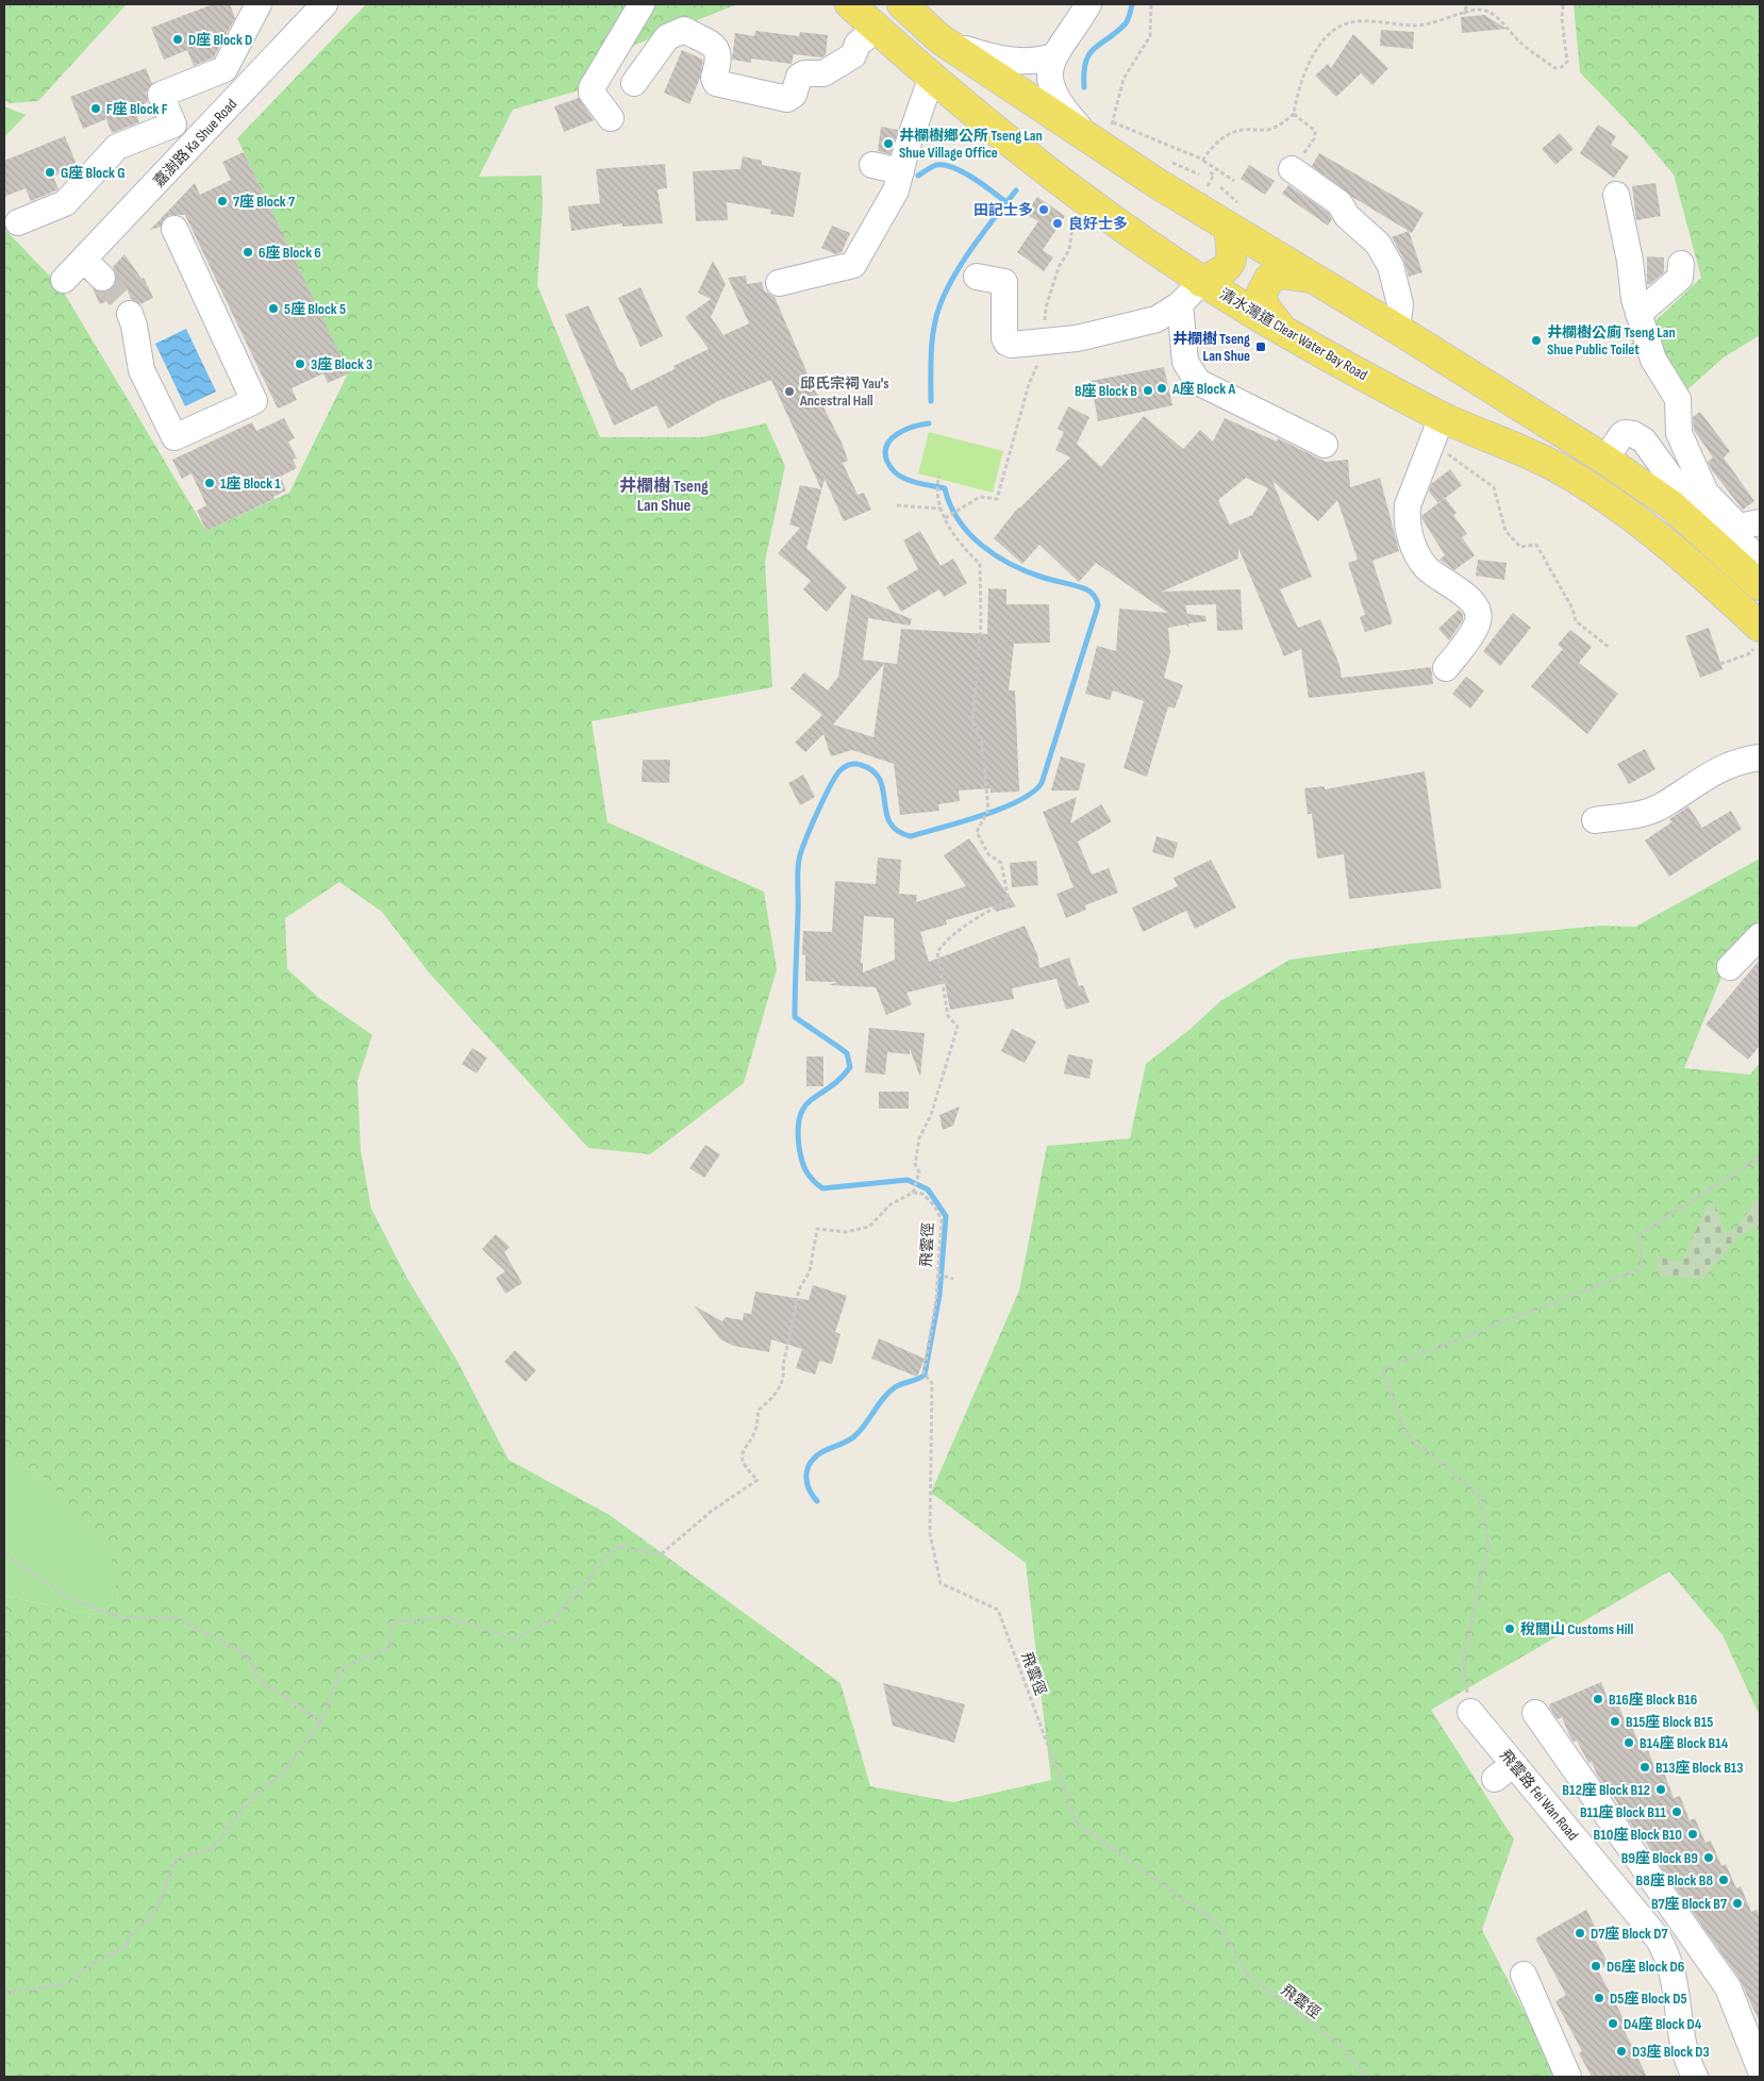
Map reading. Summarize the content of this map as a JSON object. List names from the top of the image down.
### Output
{
  "streets": {
    "main road": ["清水灣道 Clear Water Bay Road"],
    "street": ["嘉澍路 Ka Shue Road", "飛雲路 Fei Wan Road"],
    "path": ["飛雲徑"]
  },
  "districts": ["井欄樹 Tseng Lan Shue"],
  "places": {
    "other": [
      "D座 Block D",
      "F座 Block F",
      "井欄樹鄉公所 Tseng Lan Shue Village Office",
      "G座 Block G",
      "7座 Block 7",
      "田記士多",
      "良好士多",
      "6座 Block 6",
      "5座 Block 5",
      "井欄樹公廁 Tseng Lan Shue Public Toilet",
      "3座 Block 3",
      "A座 Block A",
      "B座 Block B",
      "邱氏宗祠 Yau's Ancestral Hall",
      "1座 Block 1",
      "稅關山 Customs Hill",
      "B16座 Block B16",
      "B15座 Block B15",
      "B14座 Block B14",
      "B13座 Block B13",
      "B12座 Block B12",
      "B11座 Block B11",
      "B10座 Block B10",
      "B9座 Block B9",
      "B8座 Block B8",
      "B7座 Block B7",
      "D7座 Block D7",
      "D6座 Block D6",
      "D5座 Block D5",
      "D4座 Block D4",
      "D3座 Block D3"
    ],
    "transit": ["井欄樹 Tseng Lan Shue"]
  }
}
